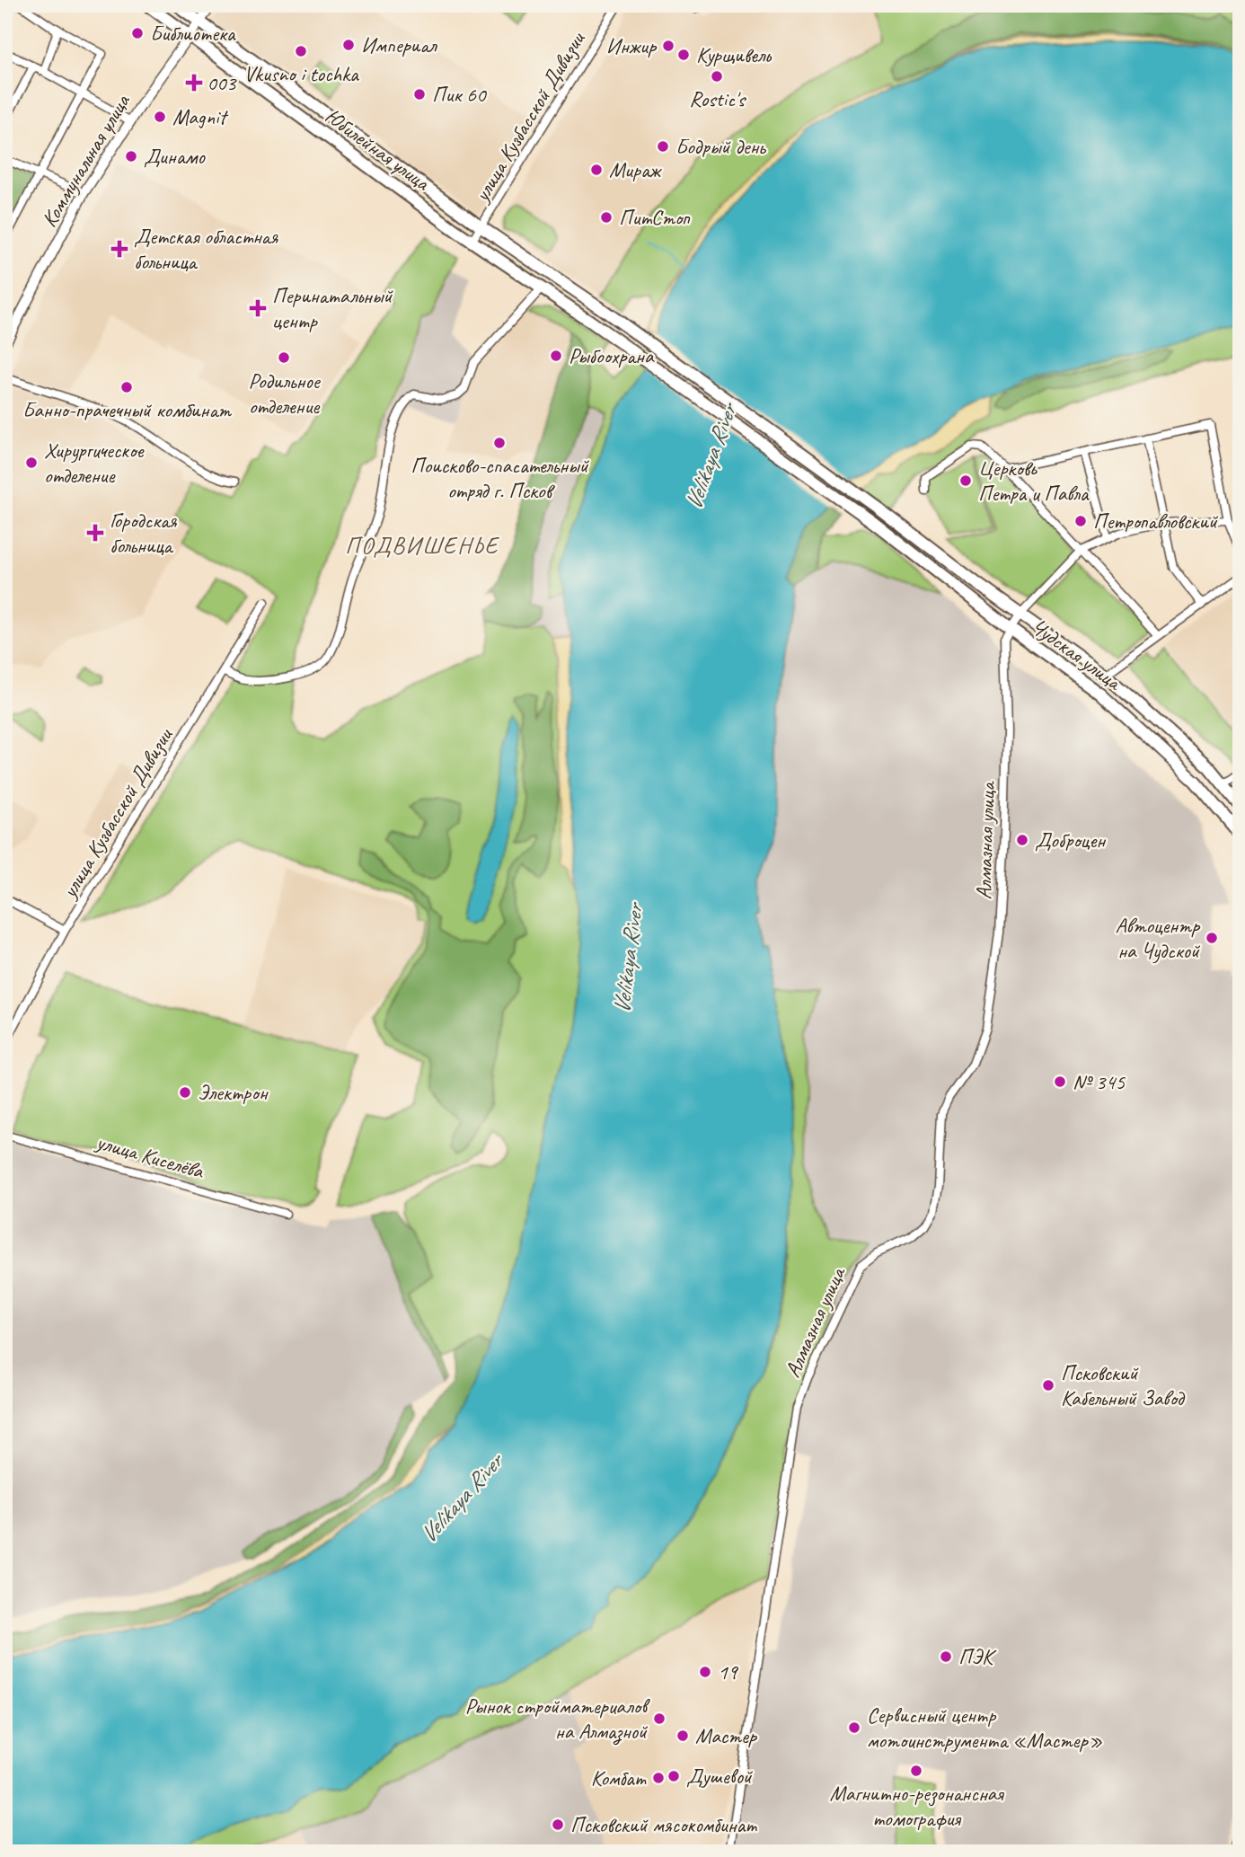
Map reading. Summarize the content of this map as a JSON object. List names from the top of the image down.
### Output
{
  "streets": {
    "highway": ["Юбилейная улица", "Чудская улица"],
    "main road": ["Коммунальная улица"],
    "street": ["улица Кузбасской Дивизии", "Алмазная улица", "улица Киселёва"]
  },
  "crossings": [
    ["улица Кузбасской Дивизии", "Юбилейная улица"],
    ["Юбилейная улица", "Коммунальная улица"],
    ["Юбилейная улица", "Чудская улица"],
    ["Чудская улица", "Алмазная улица"]
  ],
  "districts": ["ПОДВИШЕНЬЕ"],
  "water": ["Velikaya River"],
  "places": {
    "other": [
      "Библиотека",
      "Империал",
      "Инжир",
      "Vkusno i tochka",
      "Курщивель",
      "Rostic's",
      "Пик 60",
      "Magnit",
      "Бодрый день",
      "Динамо",
      "Мираж",
      "ПитСтоп",
      "Рыбоохрана",
      "Родильное отделение",
      "Банно-прачечный комбинат",
      "Поисково-спасательный отряд г. Псков",
      "Хирургическое отделение",
      "Церковь Петра и Павла",
      "Петропавловский",
      "Доброцен",
      "Автоцентр на Чудской",
      "№ 345",
      "Электрон",
      "Псковский Кабельный Завод",
      "ПЭК",
      "19",
      "Рынок стройматериалов на Алмазной",
      "Сервисный центр мотоинструмента «Мастер»",
      "Мастер",
      "Магнитно-резонансная томография",
      "Душевой",
      "Комбат",
      "Псковский мясокомбинат"
    ],
    "health": [
      "003",
      "Детская областная больница",
      "Перинатальный центр",
      "Городская больница"
    ]
  }
}
